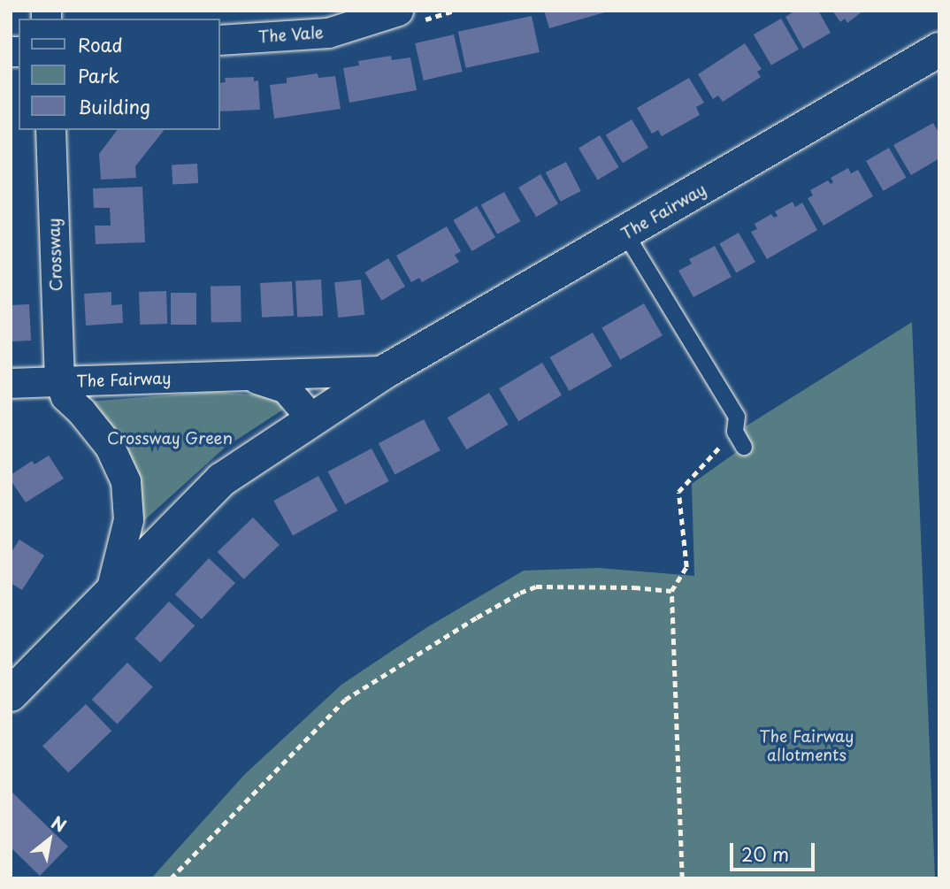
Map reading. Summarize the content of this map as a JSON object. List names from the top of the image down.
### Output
{
  "streets": {
    "street": ["The Vale", "The Fairway", "Crossway"]
  },
  "crossings": [
    ["The Fairway", "Crossway"]
  ],
  "parks": ["Crossway Green", "The Fairway allotments"],
  "legend": ["Road", "Park", "Building"],
  "scale_bar": "20 m",
  "north": "top right"
}
